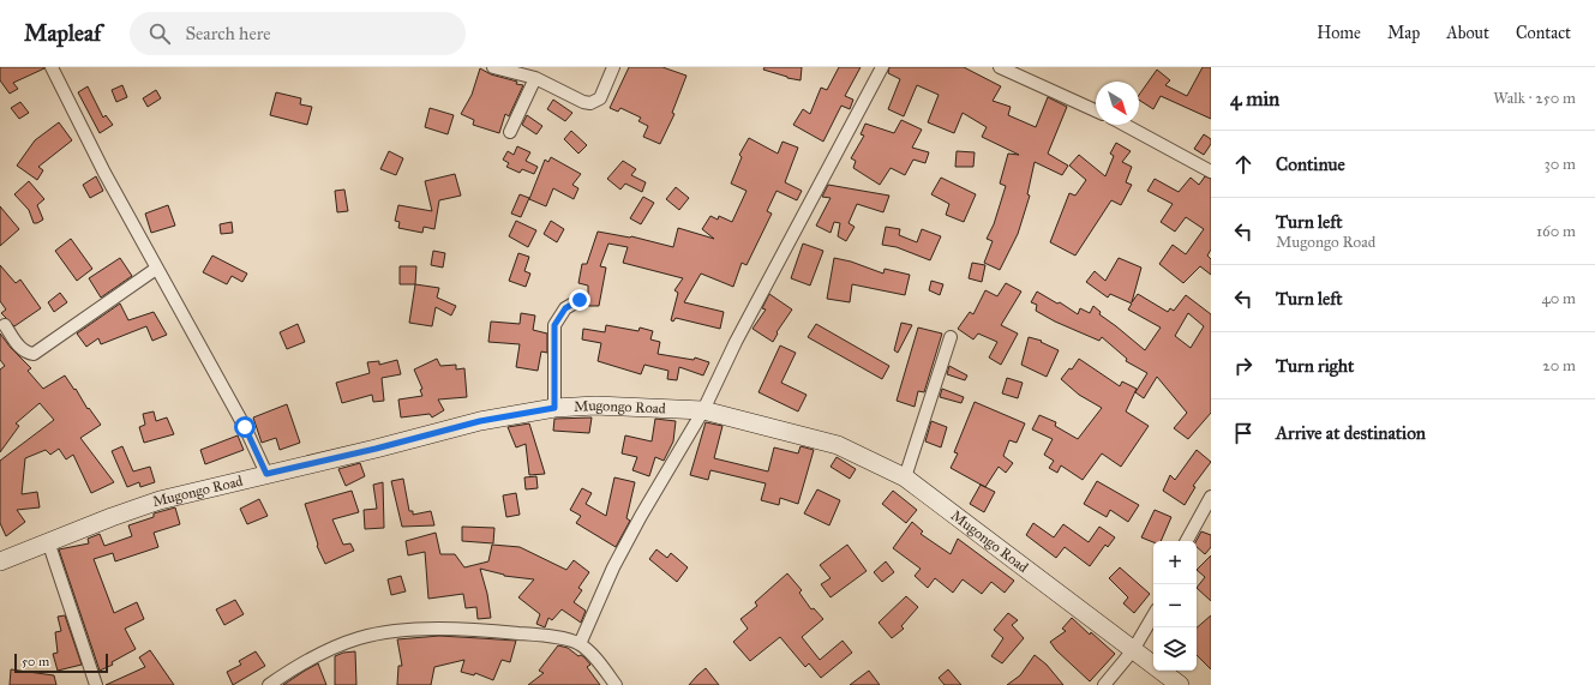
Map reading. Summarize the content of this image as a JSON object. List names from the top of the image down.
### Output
{
  "streets": {
    "street": ["Mugongo Road"]
  },
  "scale_bar": "50 m",
  "north": "bottom right",
  "page": {
    "header": "Mapleaf",
    "search": "Search here",
    "nav": [
      "Home",
      "Map",
      "About",
      "Contact"
    ],
    "heading": ["4 min", "Walk · 250 m"],
    "list": [
      ["Continue", "30 m"],
      ["Turn left", "Mugongo Road", "160 m"],
      ["Turn left", "40 m"],
      ["Turn right", "20 m"],
      "Arrive at destination"
    ],
    "map_buttons": ["+", "−"],
    "scale": "50 m"
  }
}
